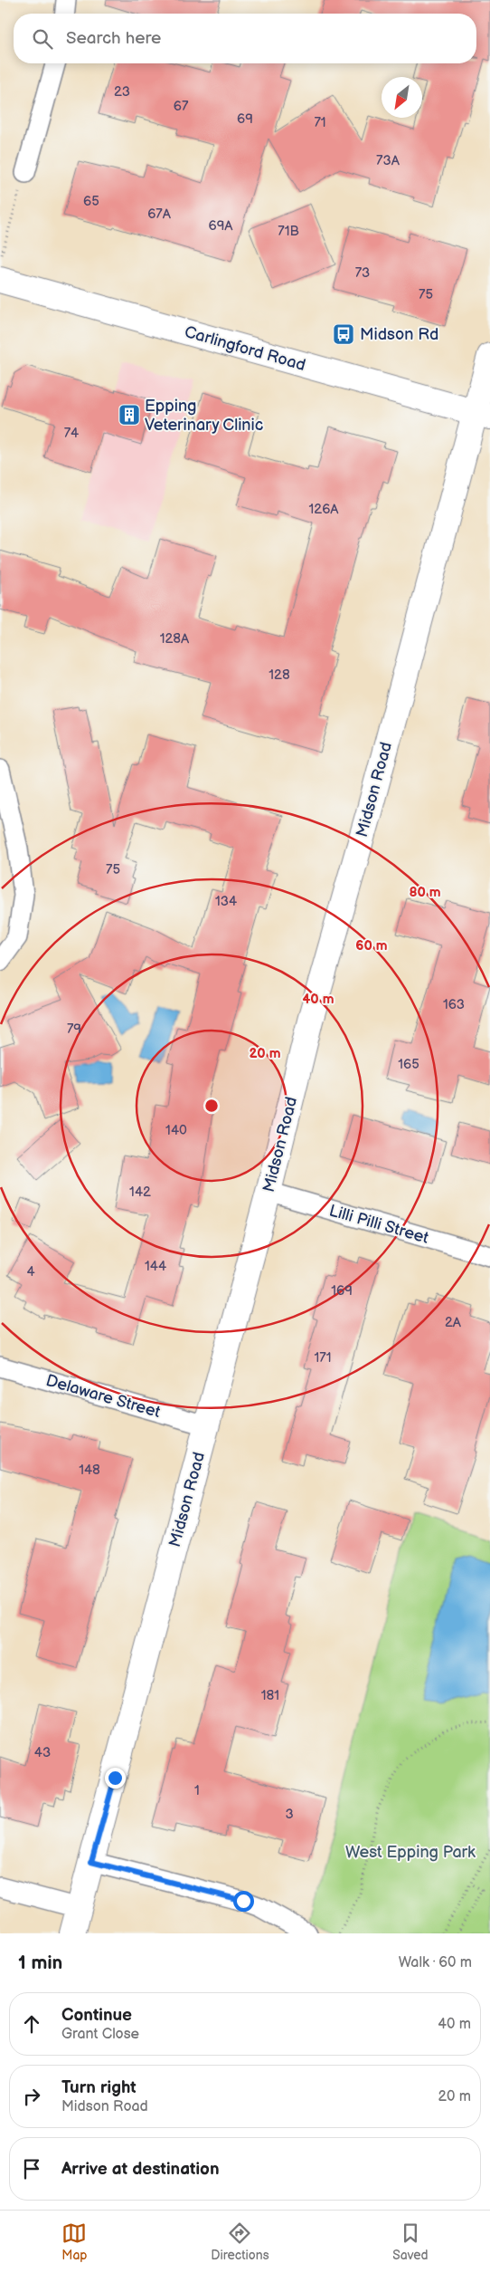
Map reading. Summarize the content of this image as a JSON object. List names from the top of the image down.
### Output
{
  "streets": {
    "street": [
      "Carlingford Road",
      "Midson Road",
      "Lilli Pilli Street",
      "Delaware Street"
    ]
  },
  "crossings": [
    ["Carlingford Road", "Midson Road"],
    ["Midson Road", "Lilli Pilli Street"],
    ["Midson Road", "Delaware Street"]
  ],
  "parks": ["West Epping Park"],
  "places": {
    "bus stop": ["Midson Rd"],
    "building": ["Epping Veterinary Clinic"]
  },
  "house_numbers": [
    "23",
    "67",
    "69",
    "71",
    "73A",
    "65",
    "67A",
    "69A",
    "71B",
    "73",
    "75",
    "74",
    "126A",
    "128A",
    "128",
    "75",
    "134",
    "163",
    "79",
    "165",
    "140",
    "142",
    "144",
    "4",
    "169",
    "2A",
    "171",
    "148",
    "181",
    "43",
    "1",
    "3"
  ],
  "north": "bottom left",
  "page": {
    "search": "Search here",
    "heading": ["1 min", "Walk · 60 m"],
    "list": [
      ["Continue", "Grant Close", "40 m"],
      ["Turn right", "Midson Road", "20 m"],
      "Arrive at destination"
    ],
    "nav": ["Map", "Directions", "Saved"]
  },
  "rings": [
    "80 m",
    "60 m",
    "40 m",
    "20 m"
  ]
}
